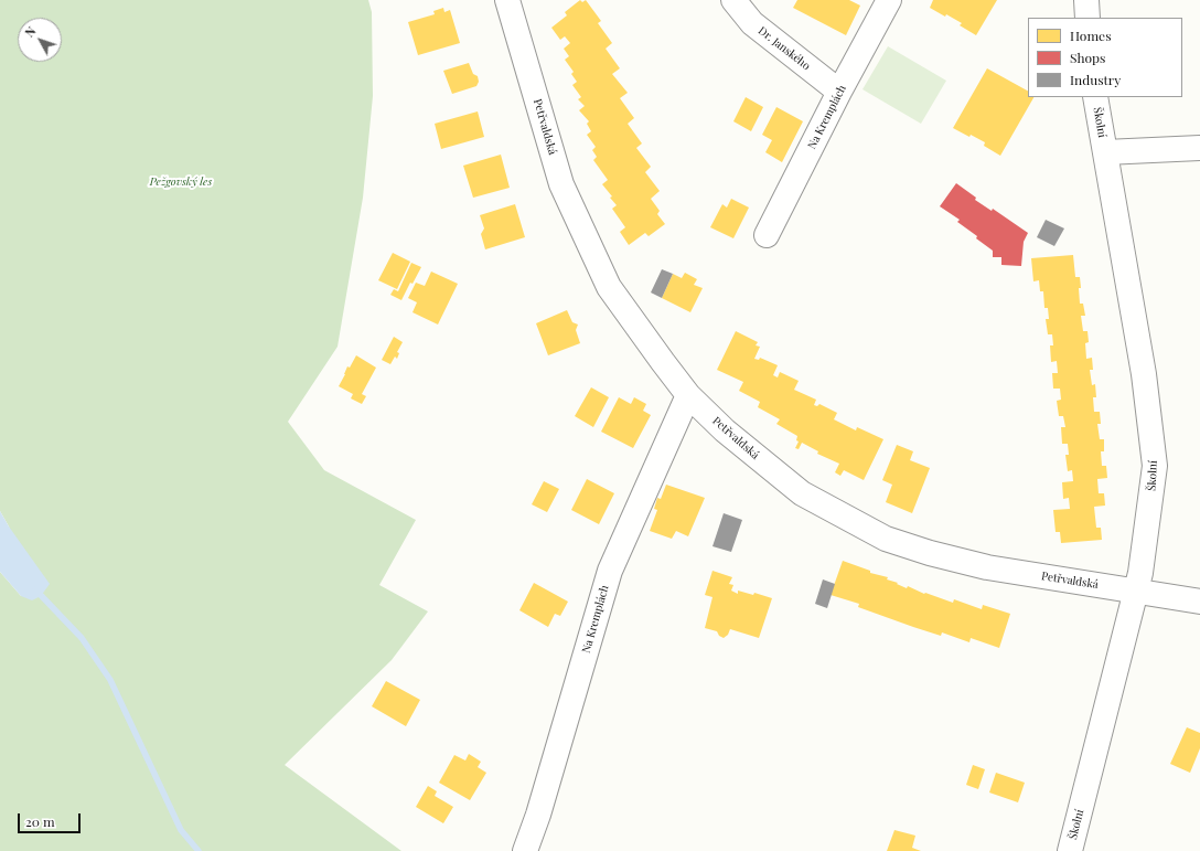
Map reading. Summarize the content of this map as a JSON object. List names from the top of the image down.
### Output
{
  "streets": {
    "street": [
      "Dr. Janského",
      "Na Kremplách",
      "Školní",
      "Petřvaldská"
    ]
  },
  "crossings": [
    ["Dr. Janského", "Na Kremplách"],
    ["Na Kremplách", "Petřvaldská"],
    ["Školní", "Petřvaldská"]
  ],
  "parks": ["Pežgovský les"],
  "legend": ["Homes", "Shops", "Industry"],
  "scale_bar": "20 m",
  "north": "top left"
}
